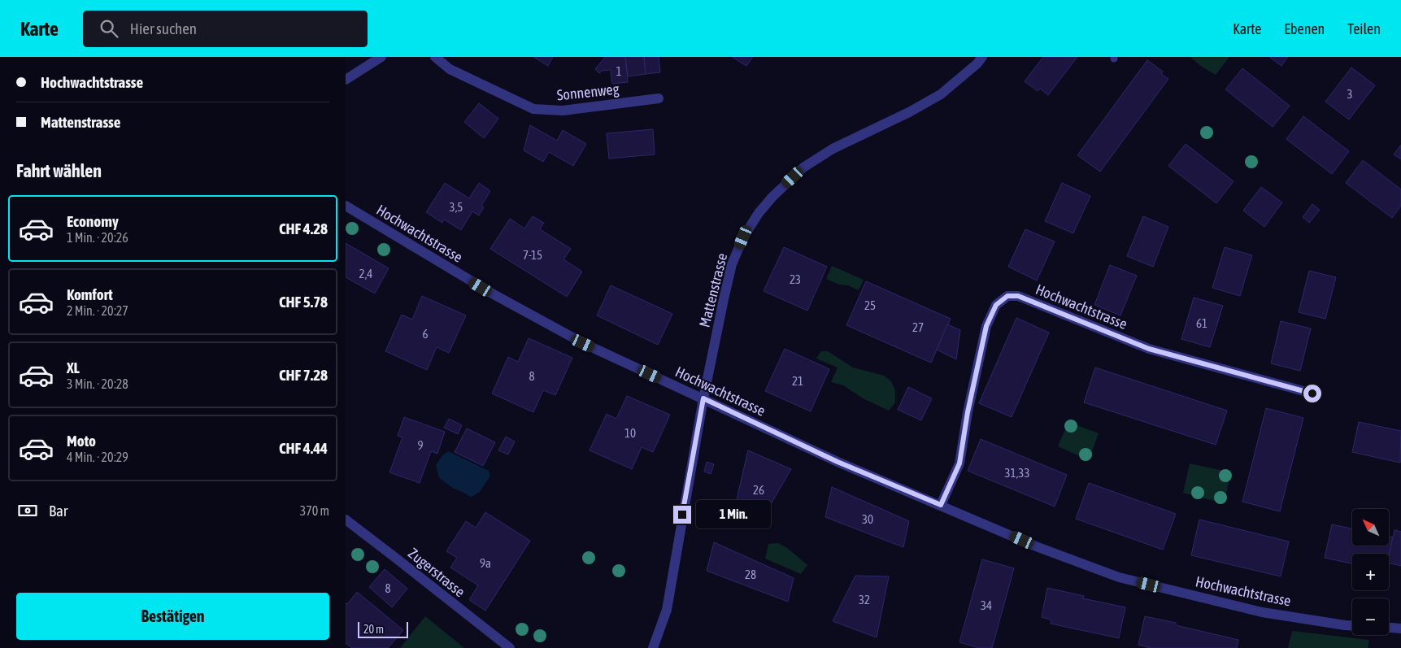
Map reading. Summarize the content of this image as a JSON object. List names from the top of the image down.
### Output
{
  "streets": {
    "street": [
      "Sonnenweg",
      "Hochwachtstrasse",
      "Mattenstrasse",
      "Zugerstrasse"
    ]
  },
  "crossings": [
    ["Hochwachtstrasse", "Mattenstrasse"]
  ],
  "house_numbers": [
    "1",
    "3",
    "3,5",
    "7-15",
    "2,4",
    "23",
    "25",
    "61",
    "27",
    "6",
    "8",
    "21",
    "10",
    "9",
    "31,33",
    "26",
    "30",
    "9a",
    "28",
    "8",
    "32",
    "34"
  ],
  "scale_bar": "20 m",
  "north": "top left",
  "page": {
    "header": "Karte",
    "search": "Hier suchen",
    "nav": ["Karte", "Ebenen", "Teilen"],
    "banner": ["Hochwachtstrasse", "Mattenstrasse"],
    "heading": "Fahrt wählen",
    "list": [
      {
        "name": "Economy",
        "note": "1 Min. · 20:26",
        "value": "CHF 4.28"
      },
      {
        "name": "Komfort",
        "note": "2 Min. · 20:27",
        "value": "CHF 5.78"
      },
      {
        "name": "XL",
        "note": "3 Min. · 20:28",
        "value": "CHF 7.28"
      },
      {
        "name": "Moto",
        "note": "4 Min. · 20:29",
        "value": "CHF 4.44"
      }
    ],
    "pay": ["Bar", "370 m"],
    "bubble": "1 Min.",
    "map_buttons": ["+", "−"],
    "buttons": "Bestätigen",
    "scale": "20 m"
  }
}
